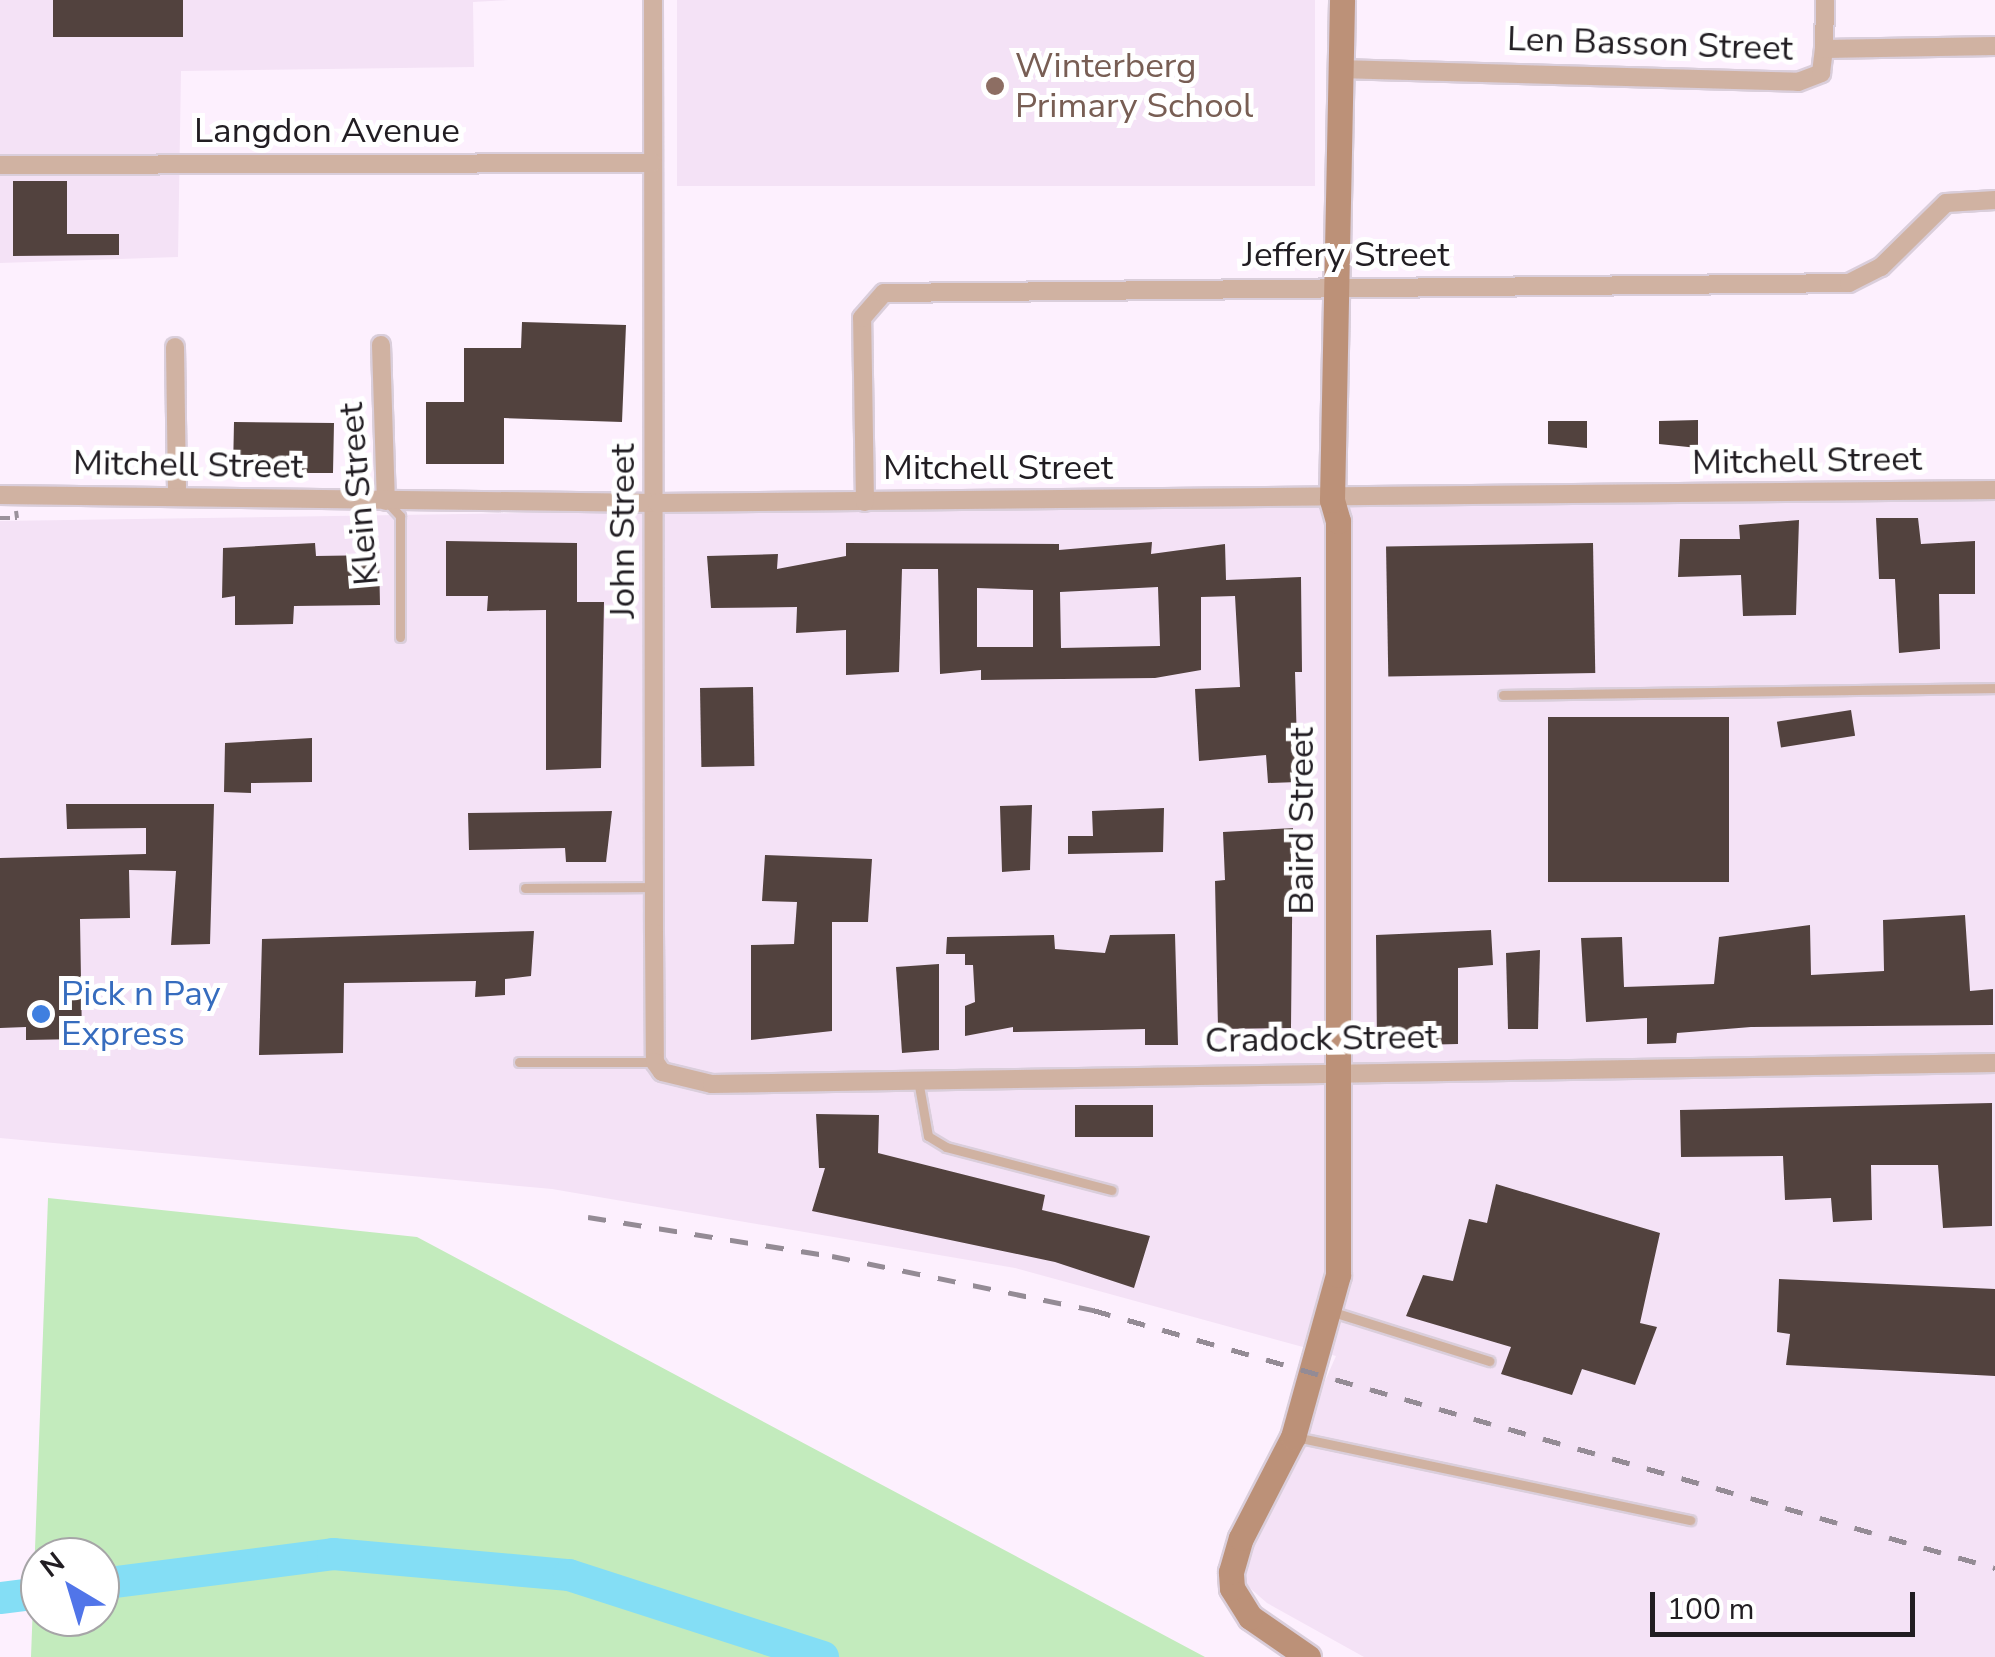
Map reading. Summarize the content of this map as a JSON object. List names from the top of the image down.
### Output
{
  "streets": {
    "street": [
      "Len Basson Street",
      "Langdon Avenue",
      "Jeffery Street",
      "Mitchell Street",
      "Klein Street",
      "John Street",
      "Baird Street",
      "Cradock Street"
    ]
  },
  "crossings": [
    ["Len Basson Street", "Baird Street"],
    ["Langdon Avenue", "John Street"],
    ["Jeffery Street", "Mitchell Street"],
    ["Jeffery Street", "Baird Street"],
    ["Mitchell Street", "Klein Street"],
    ["Mitchell Street", "John Street"],
    ["Mitchell Street", "Baird Street"],
    ["John Street", "Cradock Street"],
    ["Baird Street", "Cradock Street"]
  ],
  "places": ["Winterberg Primary School", "Pick n Pay Express"],
  "scale_bar": "100 m",
  "north": "top left"
}
